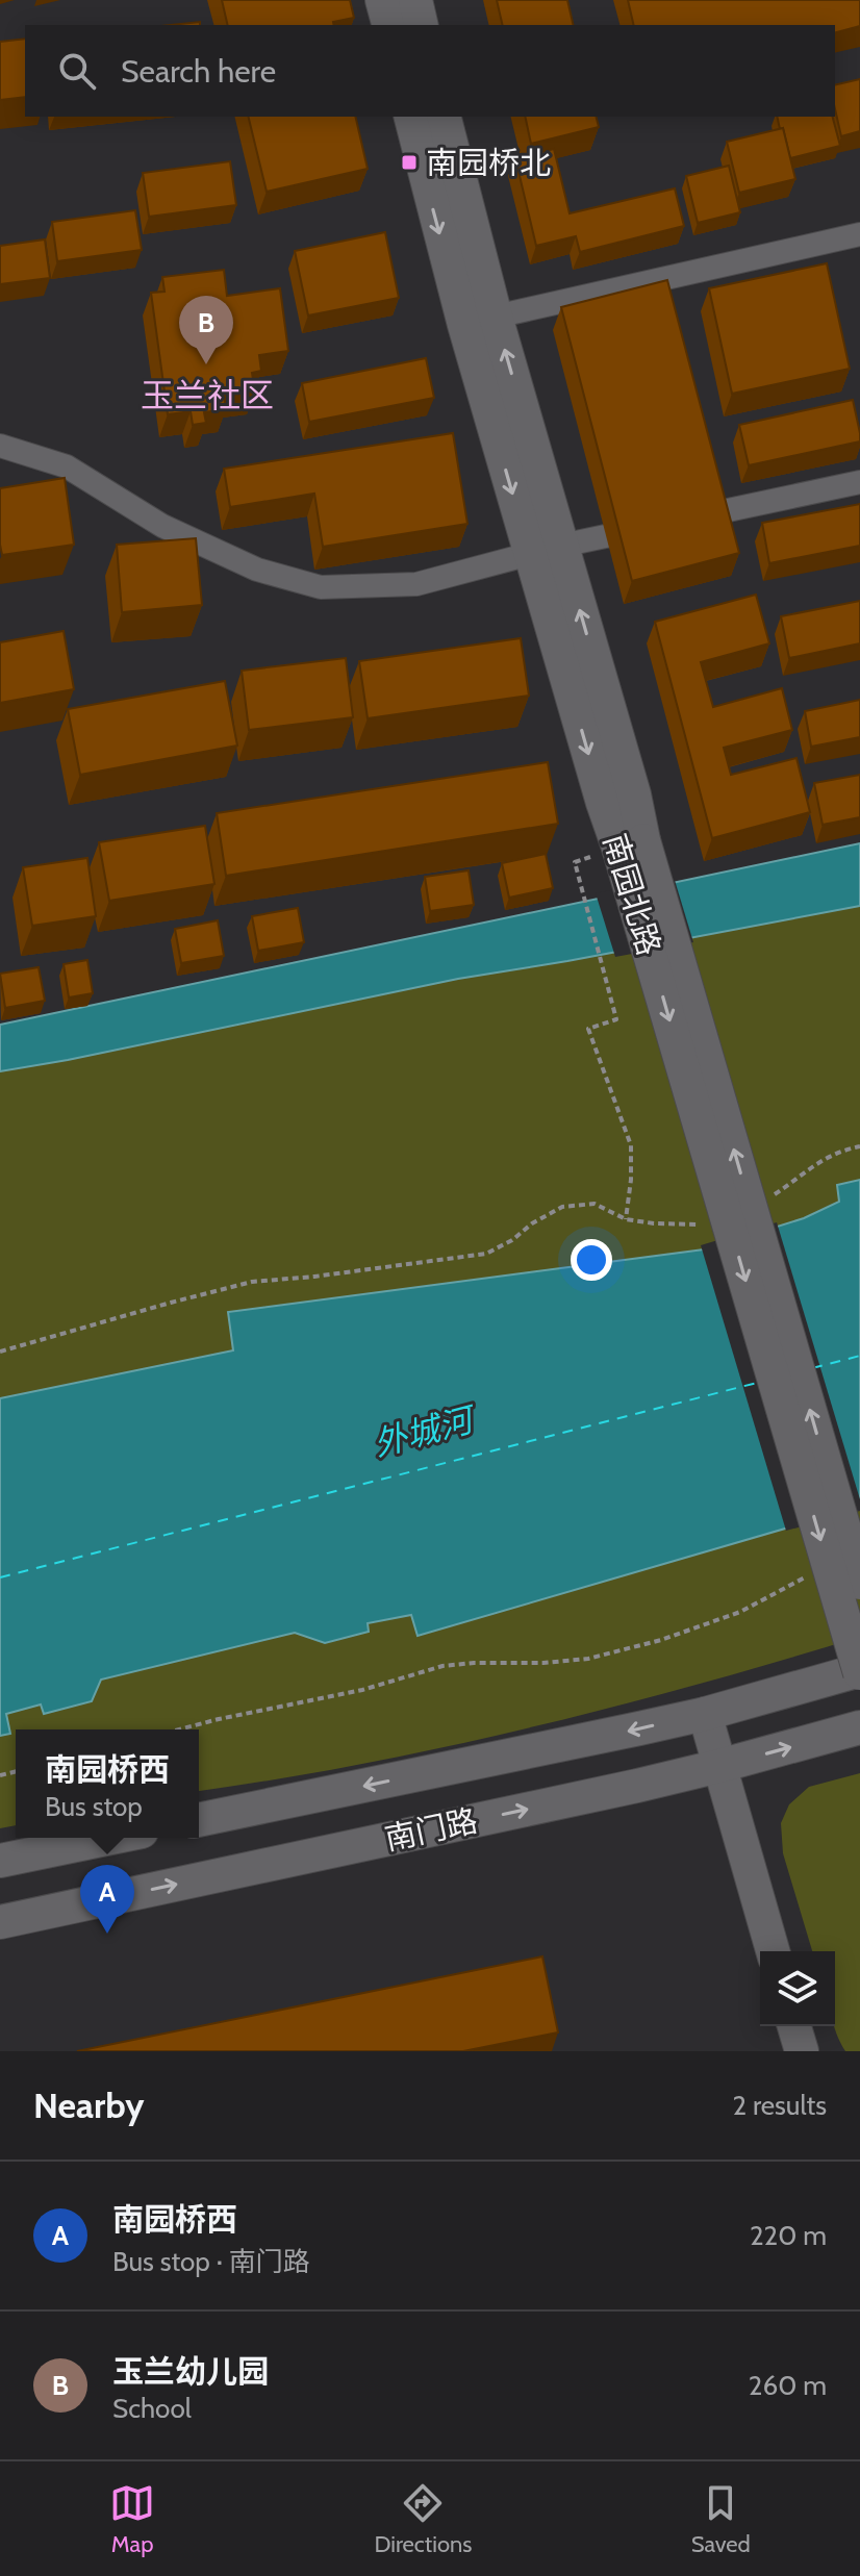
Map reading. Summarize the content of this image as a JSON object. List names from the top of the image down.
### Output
{
  "streets": {
    "main road": ["南园北路", "南门路"]
  },
  "crossings": [
    ["南园北路", "南门路"]
  ],
  "districts": ["玉兰社区"],
  "water": ["外城河"],
  "places": {
    "transit": ["南园桥北"]
  },
  "page": {
    "search": "Search here",
    "pins": ["B", "A"],
    "popup": ["南园桥西", "Bus stop"],
    "heading": ["Nearby", "2 results"],
    "list": [
      {
        "mark": "A",
        "name": "南园桥西",
        "note": "Bus stop · 南门路",
        "value": "220 m"
      },
      {
        "mark": "B",
        "name": "玉兰幼儿园",
        "note": "School",
        "value": "260 m"
      }
    ],
    "nav": ["Map", "Directions", "Saved"]
  }
}
